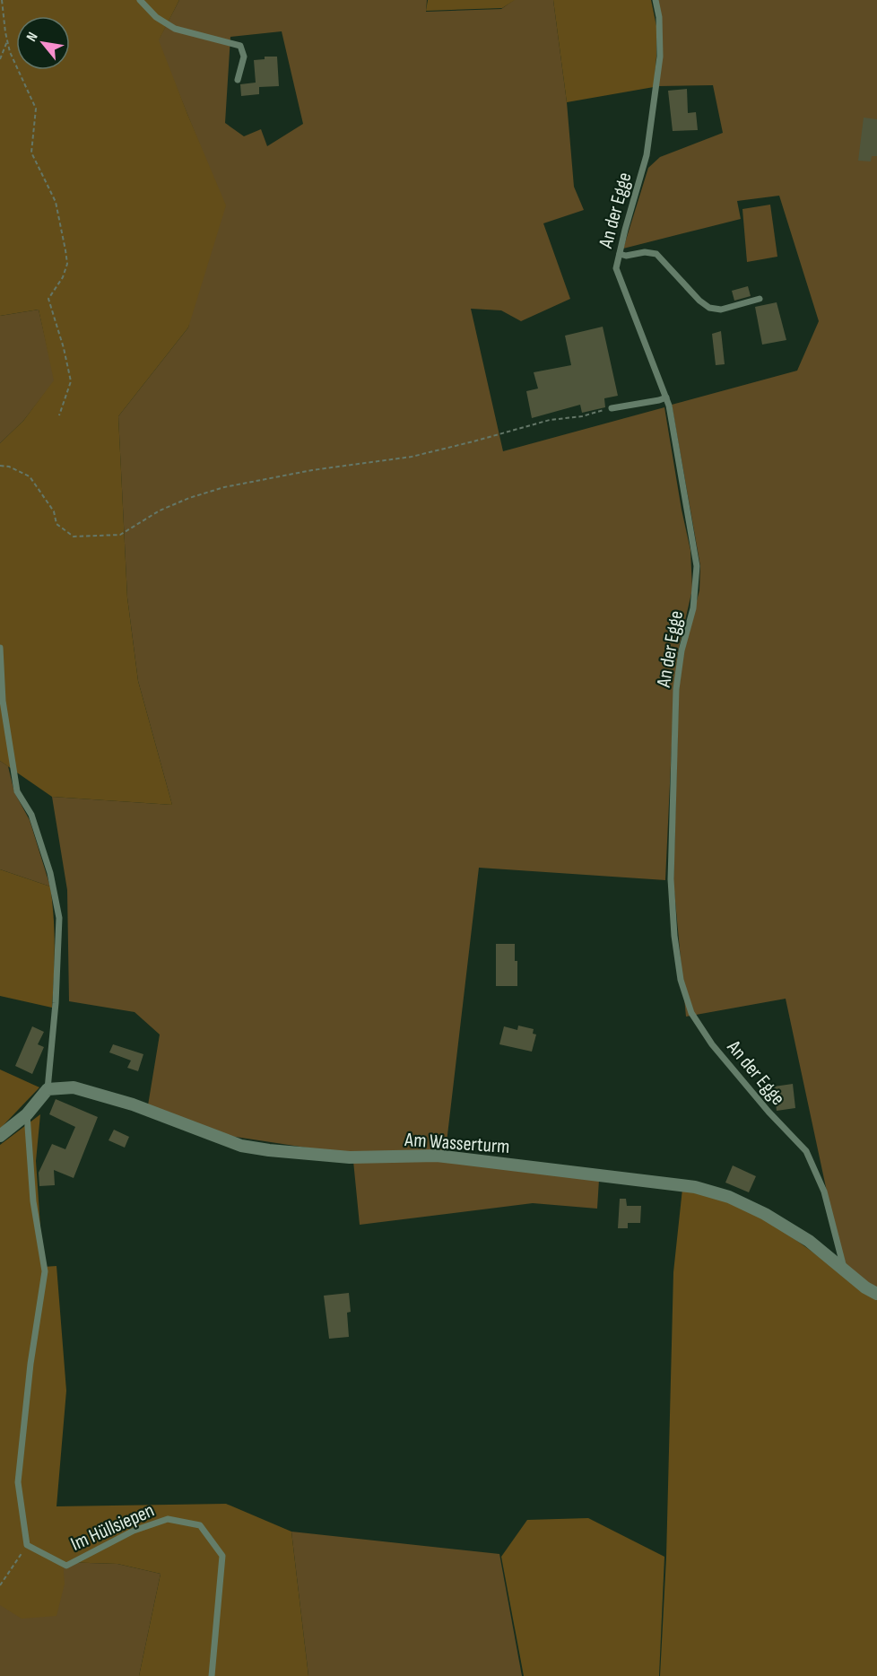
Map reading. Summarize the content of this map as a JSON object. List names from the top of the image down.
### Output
{
  "streets": {
    "street": ["Am Wasserturm"],
    "lane": ["An der Egge", "Im Hüllsiepen"]
  },
  "crossings": [
    ["An der Egge", "Am Wasserturm"]
  ],
  "north": "top left"
}
